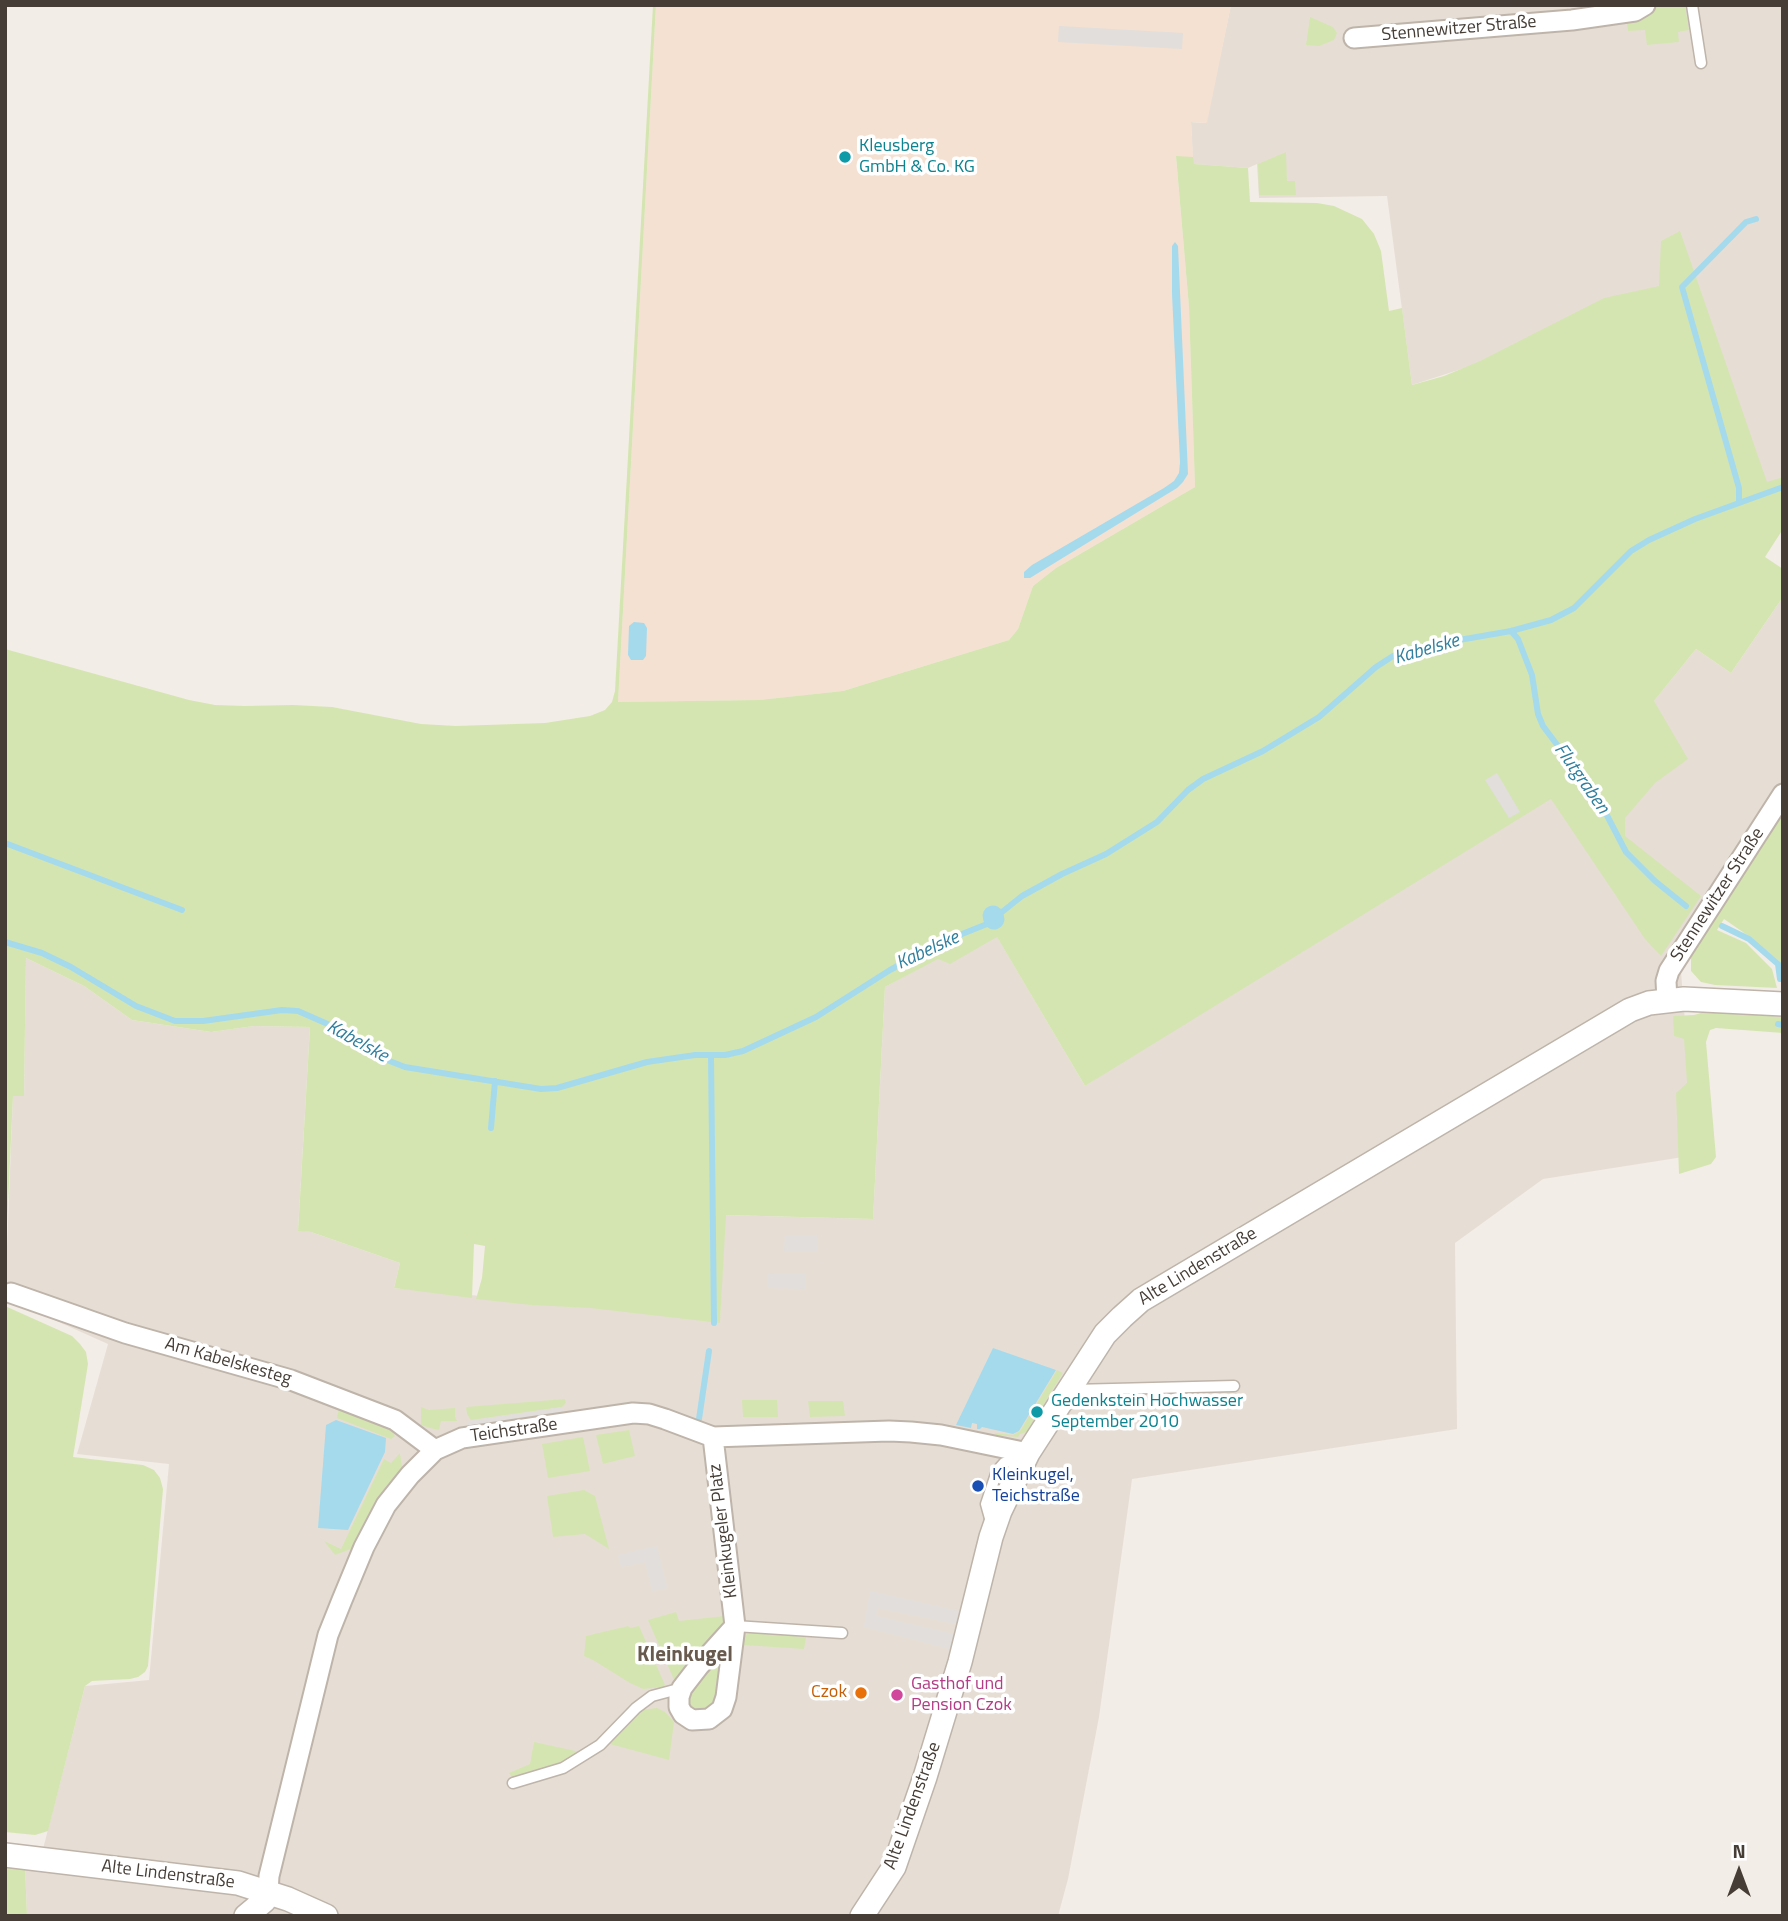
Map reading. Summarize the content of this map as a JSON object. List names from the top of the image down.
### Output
{
  "streets": {
    "street": [
      "Stennewitzer Straße",
      "Alte Lindenstraße",
      "Am Kabelskesteg",
      "Teichstraße",
      "Kleinkugeler Platz"
    ]
  },
  "crossings": [
    ["Stennewitzer Straße", "Alte Lindenstraße"],
    ["Alte Lindenstraße", "Teichstraße"],
    ["Am Kabelskesteg", "Teichstraße"],
    ["Teichstraße", "Kleinkugeler Platz"]
  ],
  "districts": ["Kleinkugel"],
  "water": ["Kabelske", "Flutgraben"],
  "places": [
    "Kleusberg GmbH & Co. KG",
    "Gedenkstein Hochwasser September 2010",
    "Kleinkugel, Teichstraße",
    "Czok",
    "Gasthof und Pension Czok"
  ],
  "north": "top"
}
